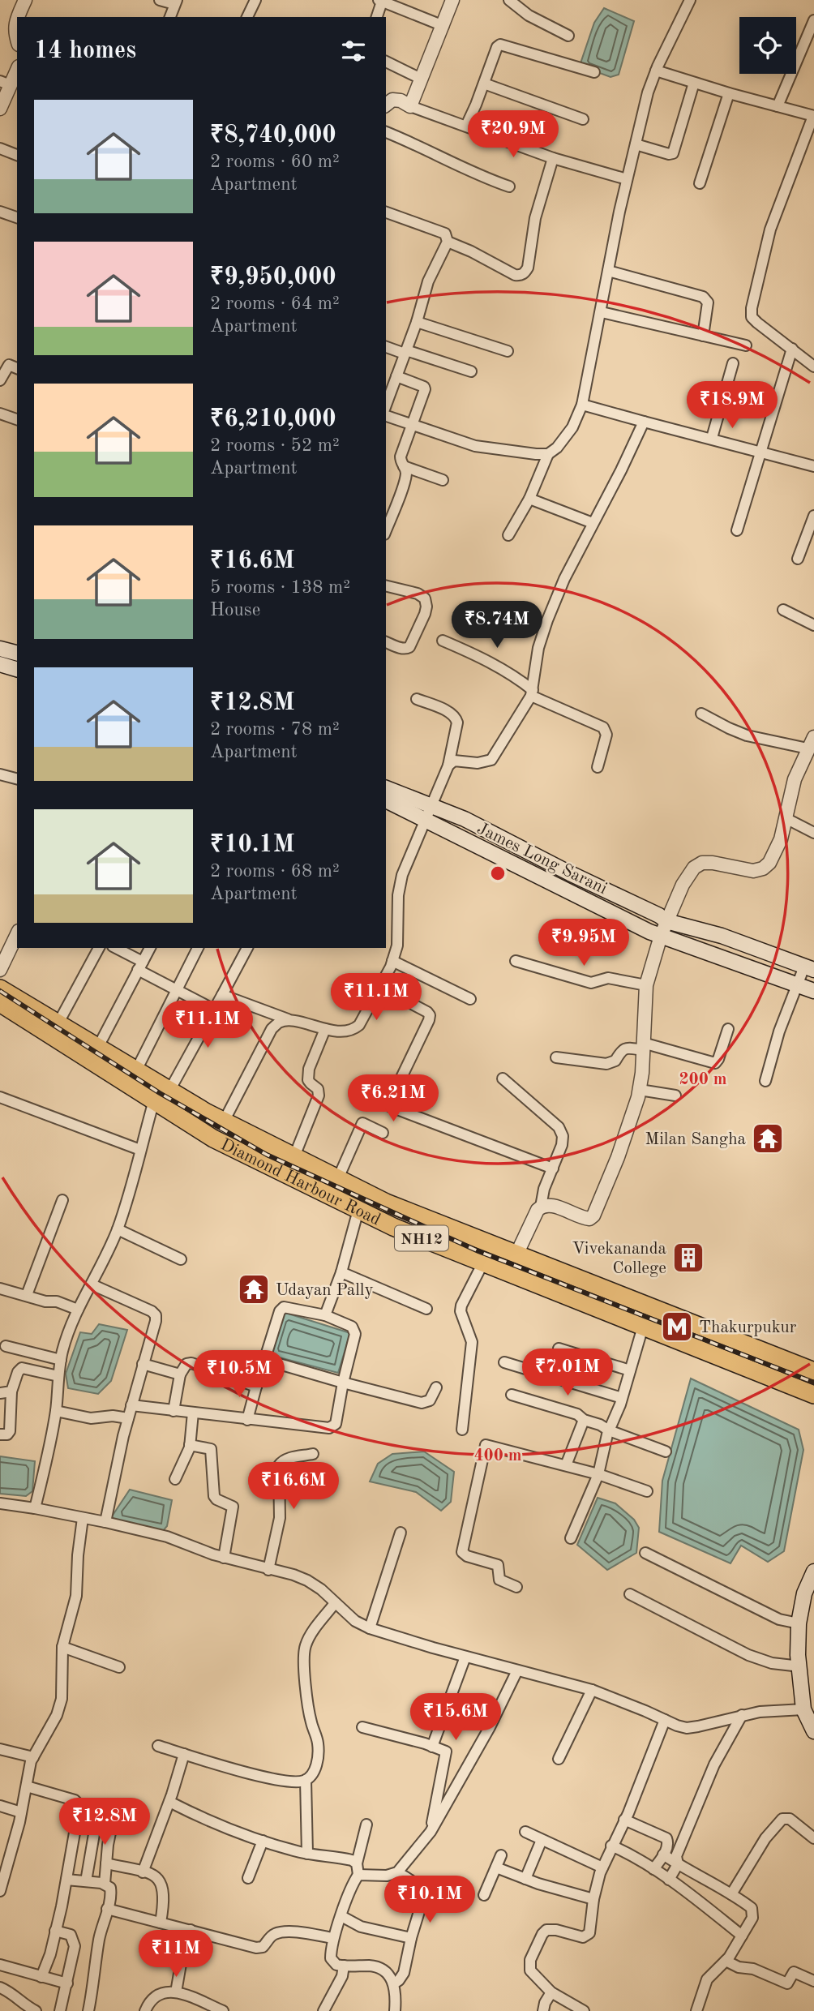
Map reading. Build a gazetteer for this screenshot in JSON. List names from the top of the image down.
{
  "streets": {
    "highway": ["Diamond Harbour Road", "NH12"],
    "main road": ["James Long Sarani"]
  },
  "places": {
    "temple": ["Milan Sangha", "Udayan Pally"],
    "building": ["Vivekananda College"],
    "metro station": ["Thakurpukur"]
  },
  "page": {
    "heading": "14 homes",
    "list": [
      {
        "name": "₹8,740,000",
        "note": "2 rooms · 60 m² · Apartment"
      },
      {
        "name": "₹9,950,000",
        "note": "2 rooms · 64 m² · Apartment"
      },
      {
        "name": "₹6,210,000",
        "note": "2 rooms · 52 m² · Apartment"
      },
      {
        "name": "₹16.6M",
        "note": "5 rooms · 138 m² · House"
      },
      {
        "name": "₹12.8M",
        "note": "2 rooms · 78 m² · Apartment"
      },
      {
        "name": "₹10.1M",
        "note": "2 rooms · 68 m² · Apartment"
      }
    ],
    "price": [
      "₹20.9M",
      "₹18.9M",
      "₹8.74M",
      "₹9.95M",
      "₹11.1M",
      "₹11.1M",
      "₹6.21M",
      "₹7.01M",
      "₹10.5M",
      "₹16.6M",
      "₹15.6M",
      "₹12.8M",
      "₹10.1M",
      "₹11M"
    ]
  },
  "rings": ["200 m", "400 m"]
}
